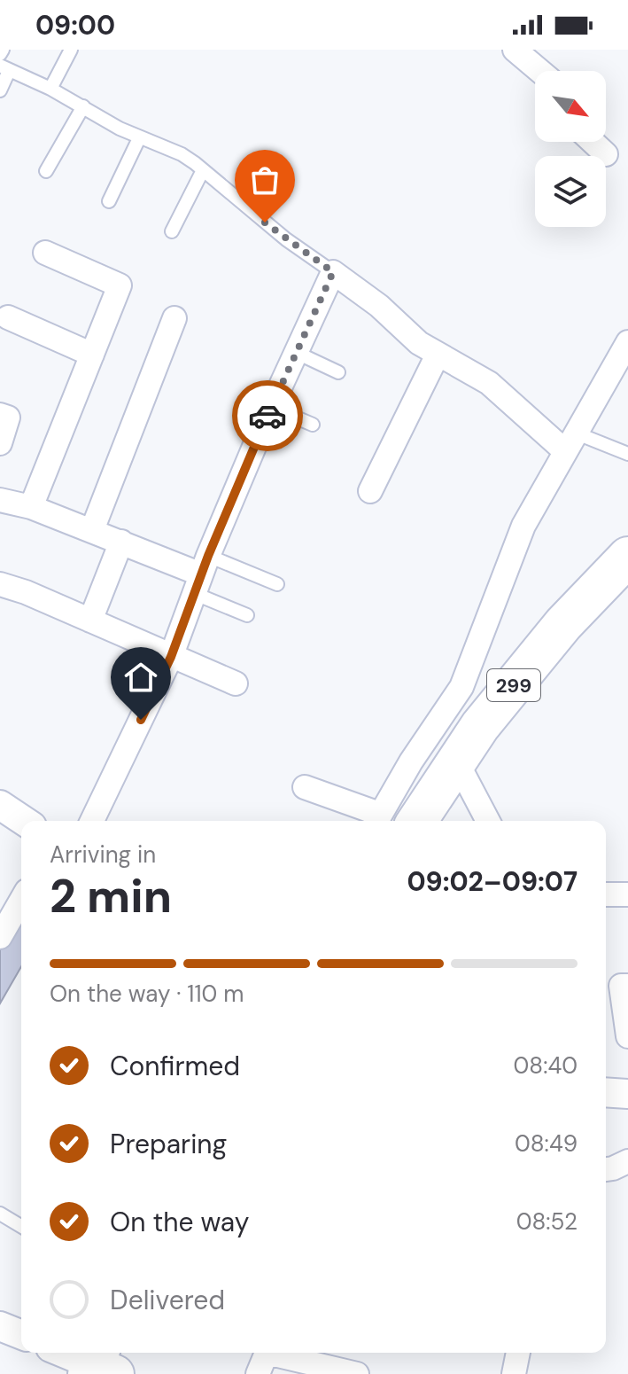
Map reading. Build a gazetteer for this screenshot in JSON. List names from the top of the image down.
{
  "streets": {
    "highway": ["299"]
  },
  "north": "bottom right",
  "page": {
    "status": "09:00",
    "heading": ["2 min", "Arriving in", "09:02–09:07"],
    "bar": "On the way · 110 m",
    "list": [
      ["Confirmed", "08:40"],
      ["Preparing", "08:49"],
      ["On the way", "08:52"],
      "Delivered"
    ]
  }
}
